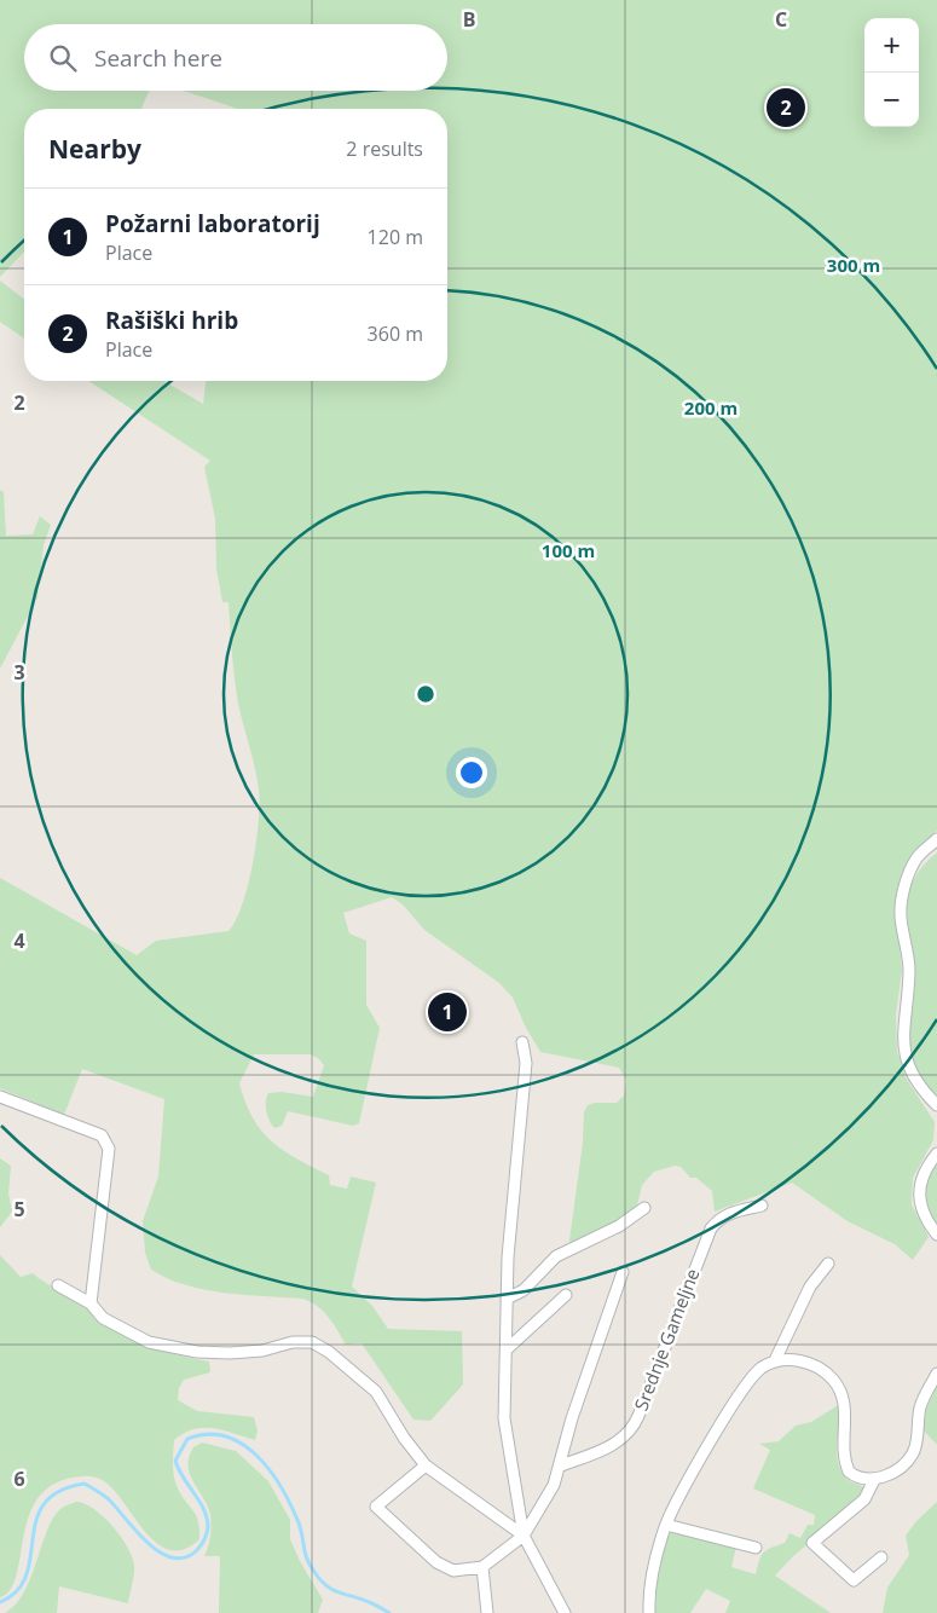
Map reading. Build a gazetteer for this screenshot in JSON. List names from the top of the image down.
{
  "streets": {
    "street": ["Srednje Gameljne"]
  },
  "page": {
    "map_buttons": ["+", "−"],
    "search": "Search here",
    "pins": ["2", "1"],
    "heading": ["Nearby", "2 results"],
    "list": [
      {
        "mark": "1",
        "name": "Požarni laboratorij",
        "note": "Place",
        "value": "120 m"
      },
      {
        "mark": "2",
        "name": "Rašiški hrib",
        "note": "Place",
        "value": "360 m"
      }
    ]
  },
  "grid": {
    "columns": ["B", "C"],
    "rows": [
      "2",
      "3",
      "4",
      "5",
      "6"
    ]
  },
  "rings": ["300 m", "200 m", "100 m"]
}
